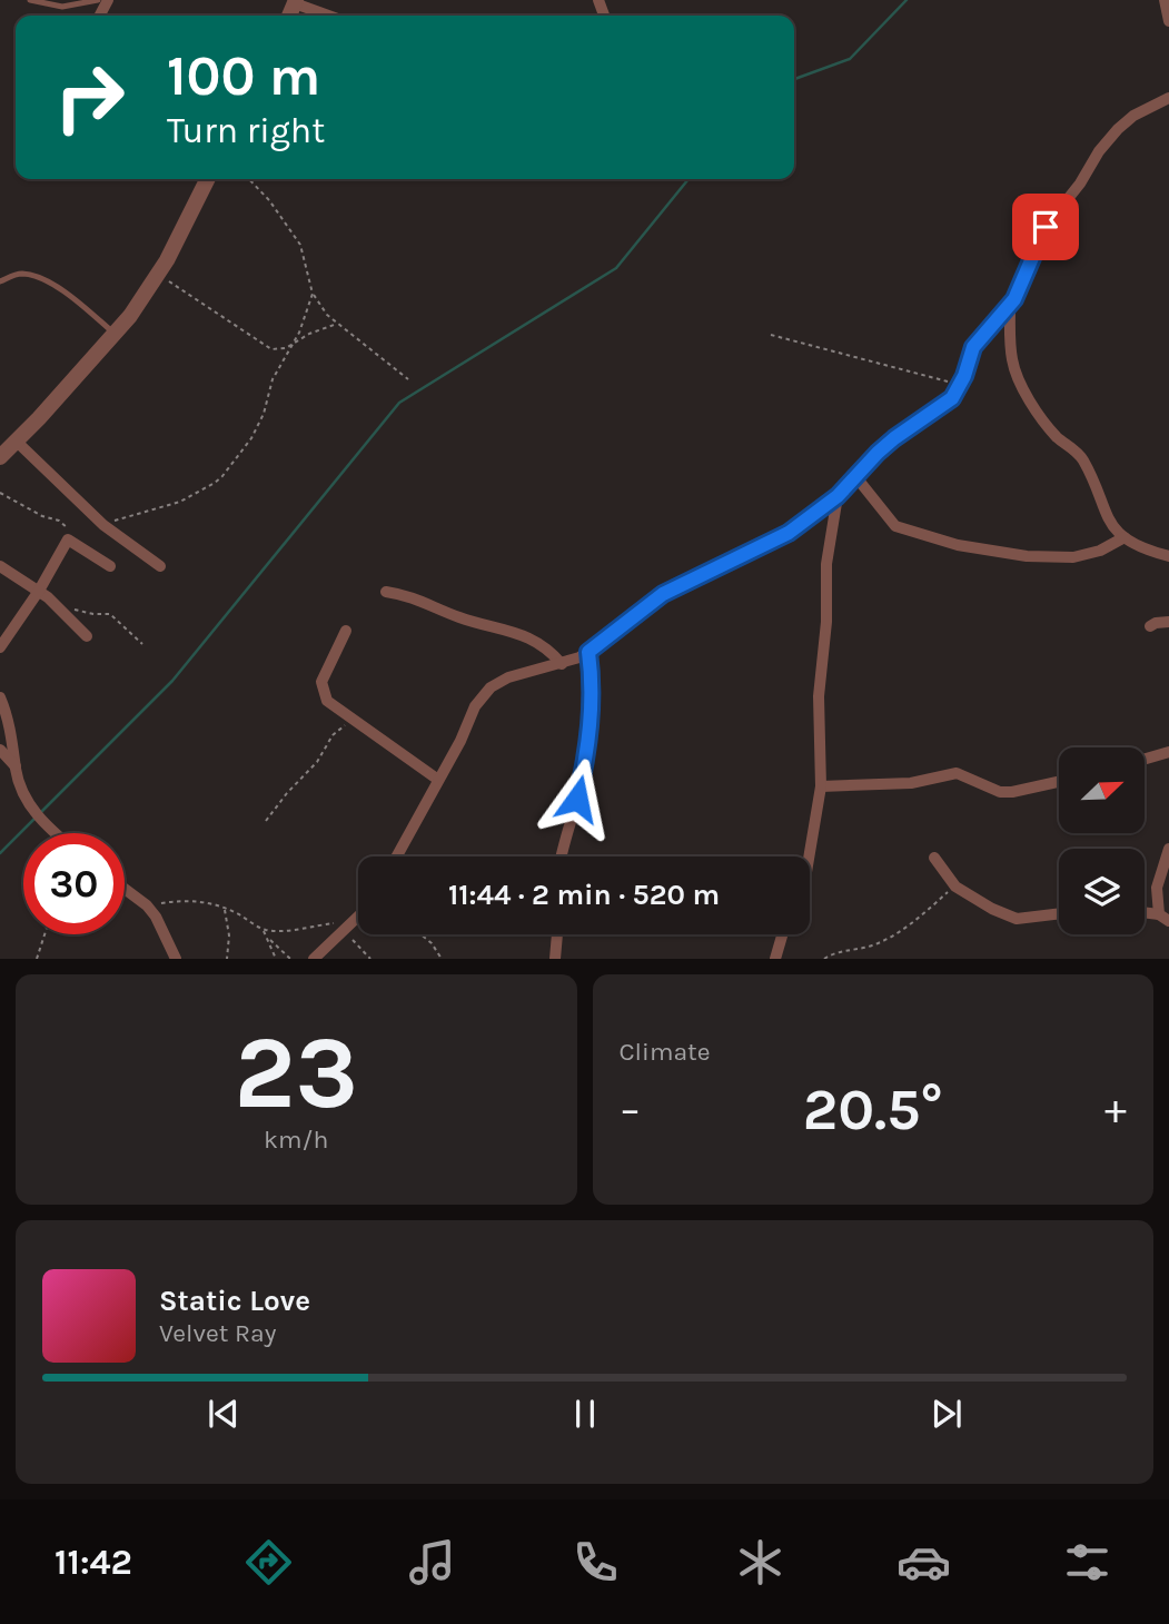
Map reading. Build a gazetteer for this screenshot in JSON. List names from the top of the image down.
{
  "north": "top right",
  "page": {
    "turn": ["100 m", "Turn right"],
    "limit": "30",
    "trip": "11:44 · 2 min · 520 m",
    "tile": [
      ["23", "km/h"],
      "Climate"
    ],
    "heat": ["−", "20.5°", "+"],
    "song": ["Static Love", "Velvet Ray"],
    "tabs": "11:42"
  }
}
